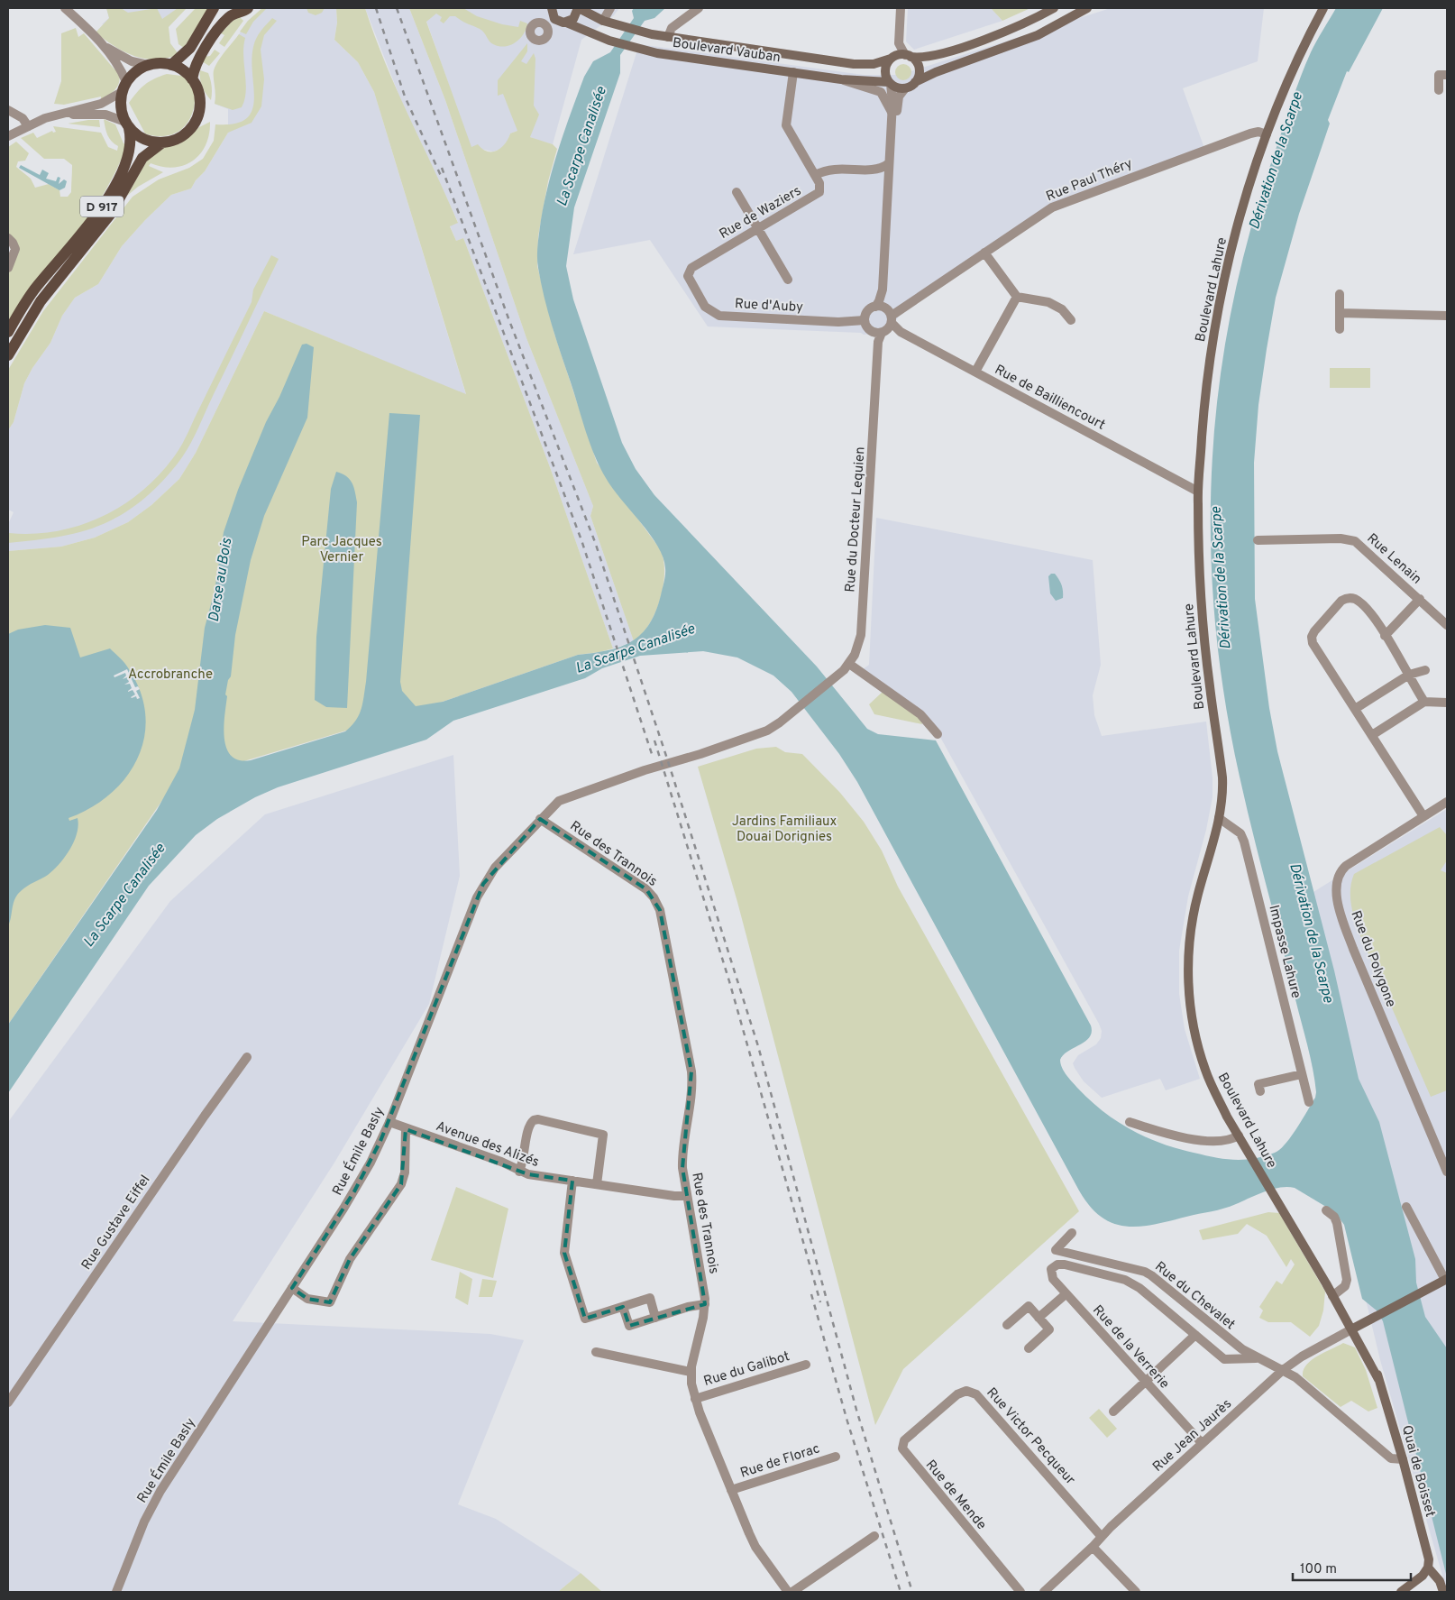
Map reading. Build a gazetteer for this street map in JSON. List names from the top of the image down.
{
  "streets": {
    "main road": [
      "Boulevard Vauban",
      "D 917",
      "Boulevard Lahure",
      "Rue Jean Jaurès",
      "Quai de Boisset"
    ],
    "street": [
      "Rue Paul Théry",
      "Rue de Waziers",
      "Rue d'Auby",
      "Rue de Bailliencourt",
      "Rue du Docteur Lequien",
      "Rue Lenain",
      "Rue des Trannois",
      "Impasse Lahure",
      "Rue du Polygone",
      "Avenue des Alizés",
      "Rue Émile Basly",
      "Rue Gustave Eiffel",
      "Rue du Chevalet",
      "Rue de la Verrerie",
      "Rue du Galibot",
      "Rue Victor Pecqueur",
      "Rue de Florac",
      "Rue de Mende"
    ]
  },
  "crossings": [
    ["Rue Paul Théry", "Boulevard Lahure"],
    ["Rue Paul Théry", "Rue d'Auby"],
    ["Rue Paul Théry", "Rue de Bailliencourt"],
    ["Rue Paul Théry", "Rue du Docteur Lequien"],
    ["Rue de Waziers", "Rue d'Auby"],
    ["Boulevard Lahure", "Rue de Bailliencourt"],
    ["Boulevard Lahure", "Impasse Lahure"],
    ["Boulevard Lahure", "Rue Jean Jaurès"],
    ["Boulevard Lahure", "Quai de Boisset"],
    ["Rue d'Auby", "Rue de Bailliencourt"],
    ["Rue d'Auby", "Rue du Docteur Lequien"],
    ["Rue de Bailliencourt", "Rue du Docteur Lequien"],
    ["Rue du Docteur Lequien", "Rue Émile Basly"],
    ["Rue des Trannois", "Avenue des Alizés"],
    ["Rue des Trannois", "Rue Émile Basly"],
    ["Rue des Trannois", "Rue du Galibot"],
    ["Rue des Trannois", "Rue de Florac"],
    ["Avenue des Alizés", "Rue Émile Basly"],
    ["Rue du Chevalet", "Rue Jean Jaurès"],
    ["Rue du Chevalet", "Quai de Boisset"],
    ["Rue de la Verrerie", "Rue Jean Jaurès"],
    ["Rue Jean Jaurès", "Rue Victor Pecqueur"],
    ["Rue Jean Jaurès", "Quai de Boisset"],
    ["Rue Victor Pecqueur", "Rue de Mende"]
  ],
  "water": ["La Scarpe Canalisée", "Dérivation de la Scarpe", "Darse au Bois"],
  "parks": ["Parc Jacques Vernier", "Accrobranche", "Jardins Familiaux Douai Dorignies"],
  "scale_bar": "100 m"
}
